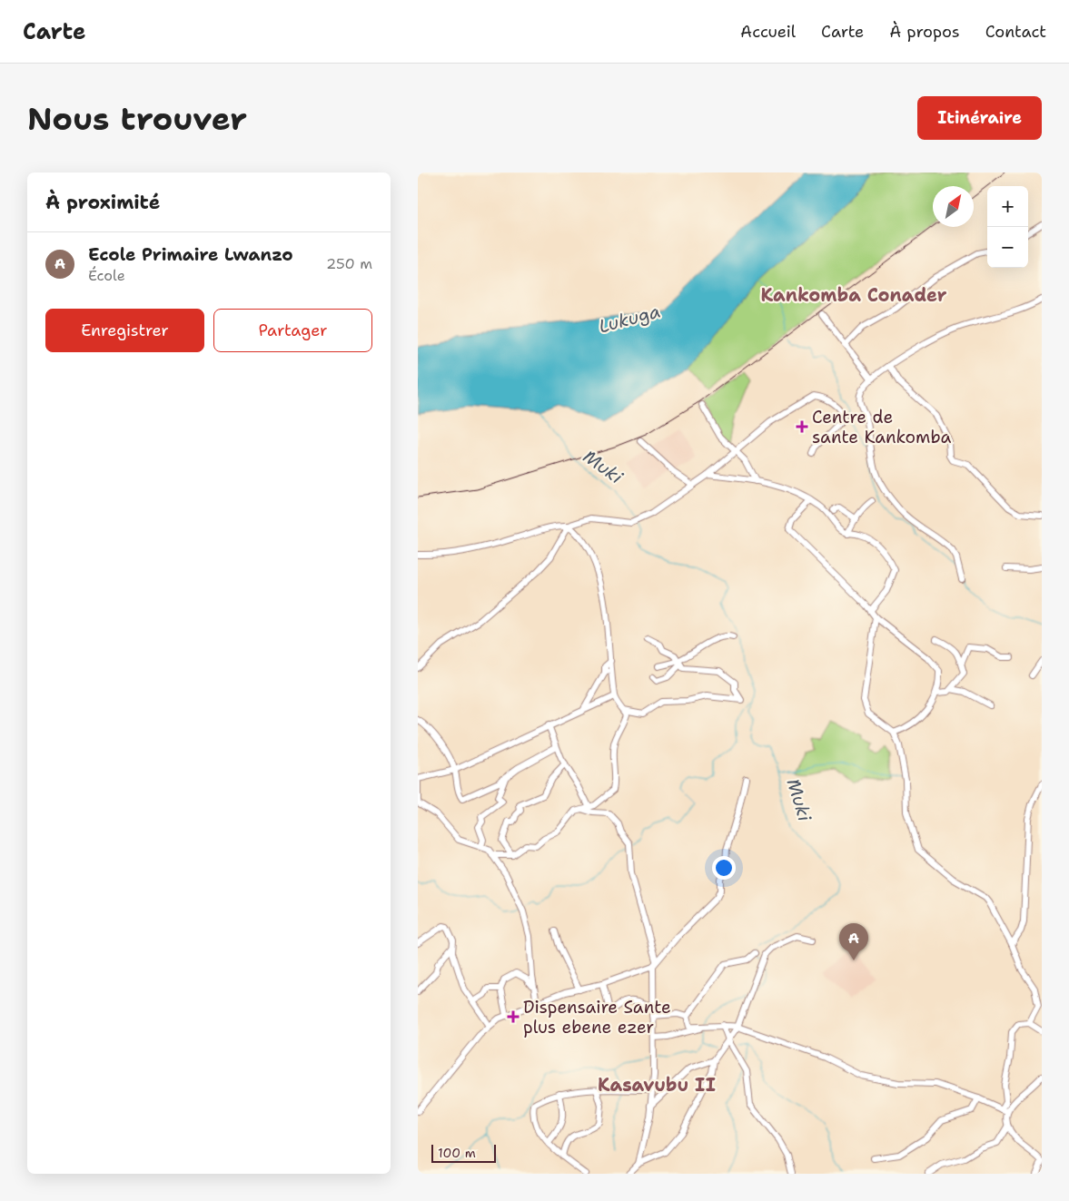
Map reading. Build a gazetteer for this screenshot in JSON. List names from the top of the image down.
{
  "districts": ["Kankomba Conader", "Kasavubu II"],
  "water": ["Lukuga", "Muki"],
  "places": {
    "health": ["Centre de sante Kankomba", "Dispensaire Sante plus ebene ezer"]
  },
  "scale_bar": "100 m",
  "north": "top right",
  "page": {
    "header": "Carte",
    "nav": [
      "Accueil",
      "Carte",
      "À propos",
      "Contact"
    ],
    "buttons": [
      "Itinéraire",
      ["Enregistrer", "Partager"]
    ],
    "title": "Nous trouver",
    "heading": "À proximité",
    "map_buttons": ["+", "−"],
    "list": [
      {
        "mark": "A",
        "name": "Ecole Primaire Lwanzo",
        "note": "École",
        "value": "250 m"
      }
    ],
    "pins": "A",
    "scale": "100 m"
  }
}
